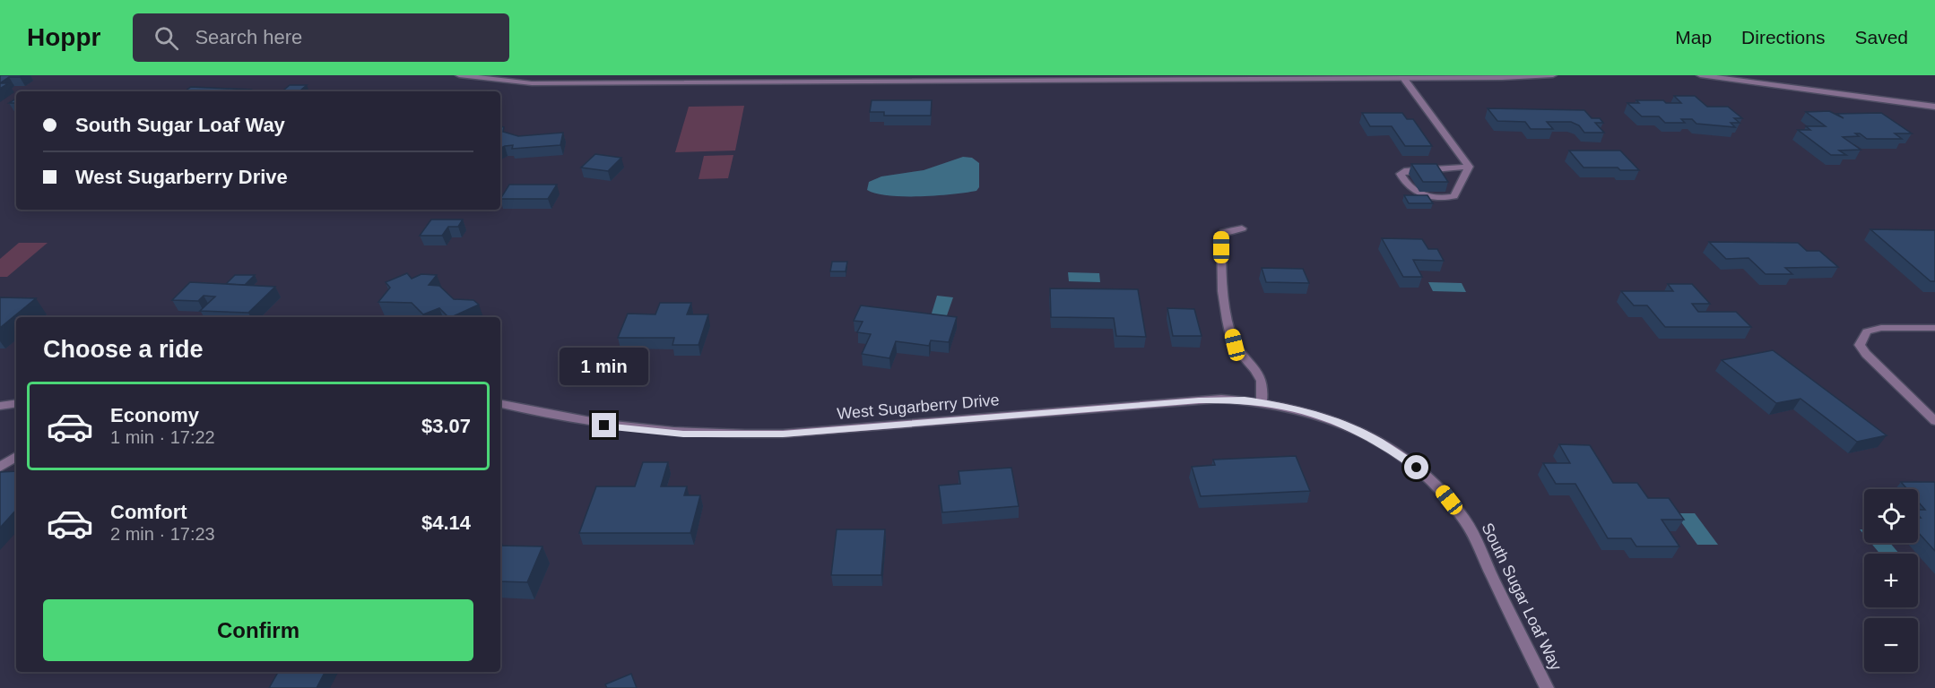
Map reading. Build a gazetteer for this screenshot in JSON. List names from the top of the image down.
{
  "streets": {
    "street": ["West Sugarberry Drive", "South Sugar Loaf Way"]
  },
  "crossings": [
    ["West Sugarberry Drive", "South Sugar Loaf Way"]
  ],
  "page": {
    "header": "Hoppr",
    "search": "Search here",
    "nav": ["Map", "Directions", "Saved"],
    "banner": ["South Sugar Loaf Way", "West Sugarberry Drive"],
    "heading": "Choose a ride",
    "bubble": "1 min",
    "list": [
      {
        "name": "Economy",
        "note": "1 min · 17:22",
        "value": "$3.07"
      },
      {
        "name": "Comfort",
        "note": "2 min · 17:23",
        "value": "$4.14"
      }
    ],
    "map_buttons": ["+", "−"],
    "buttons": "Confirm"
  }
}
